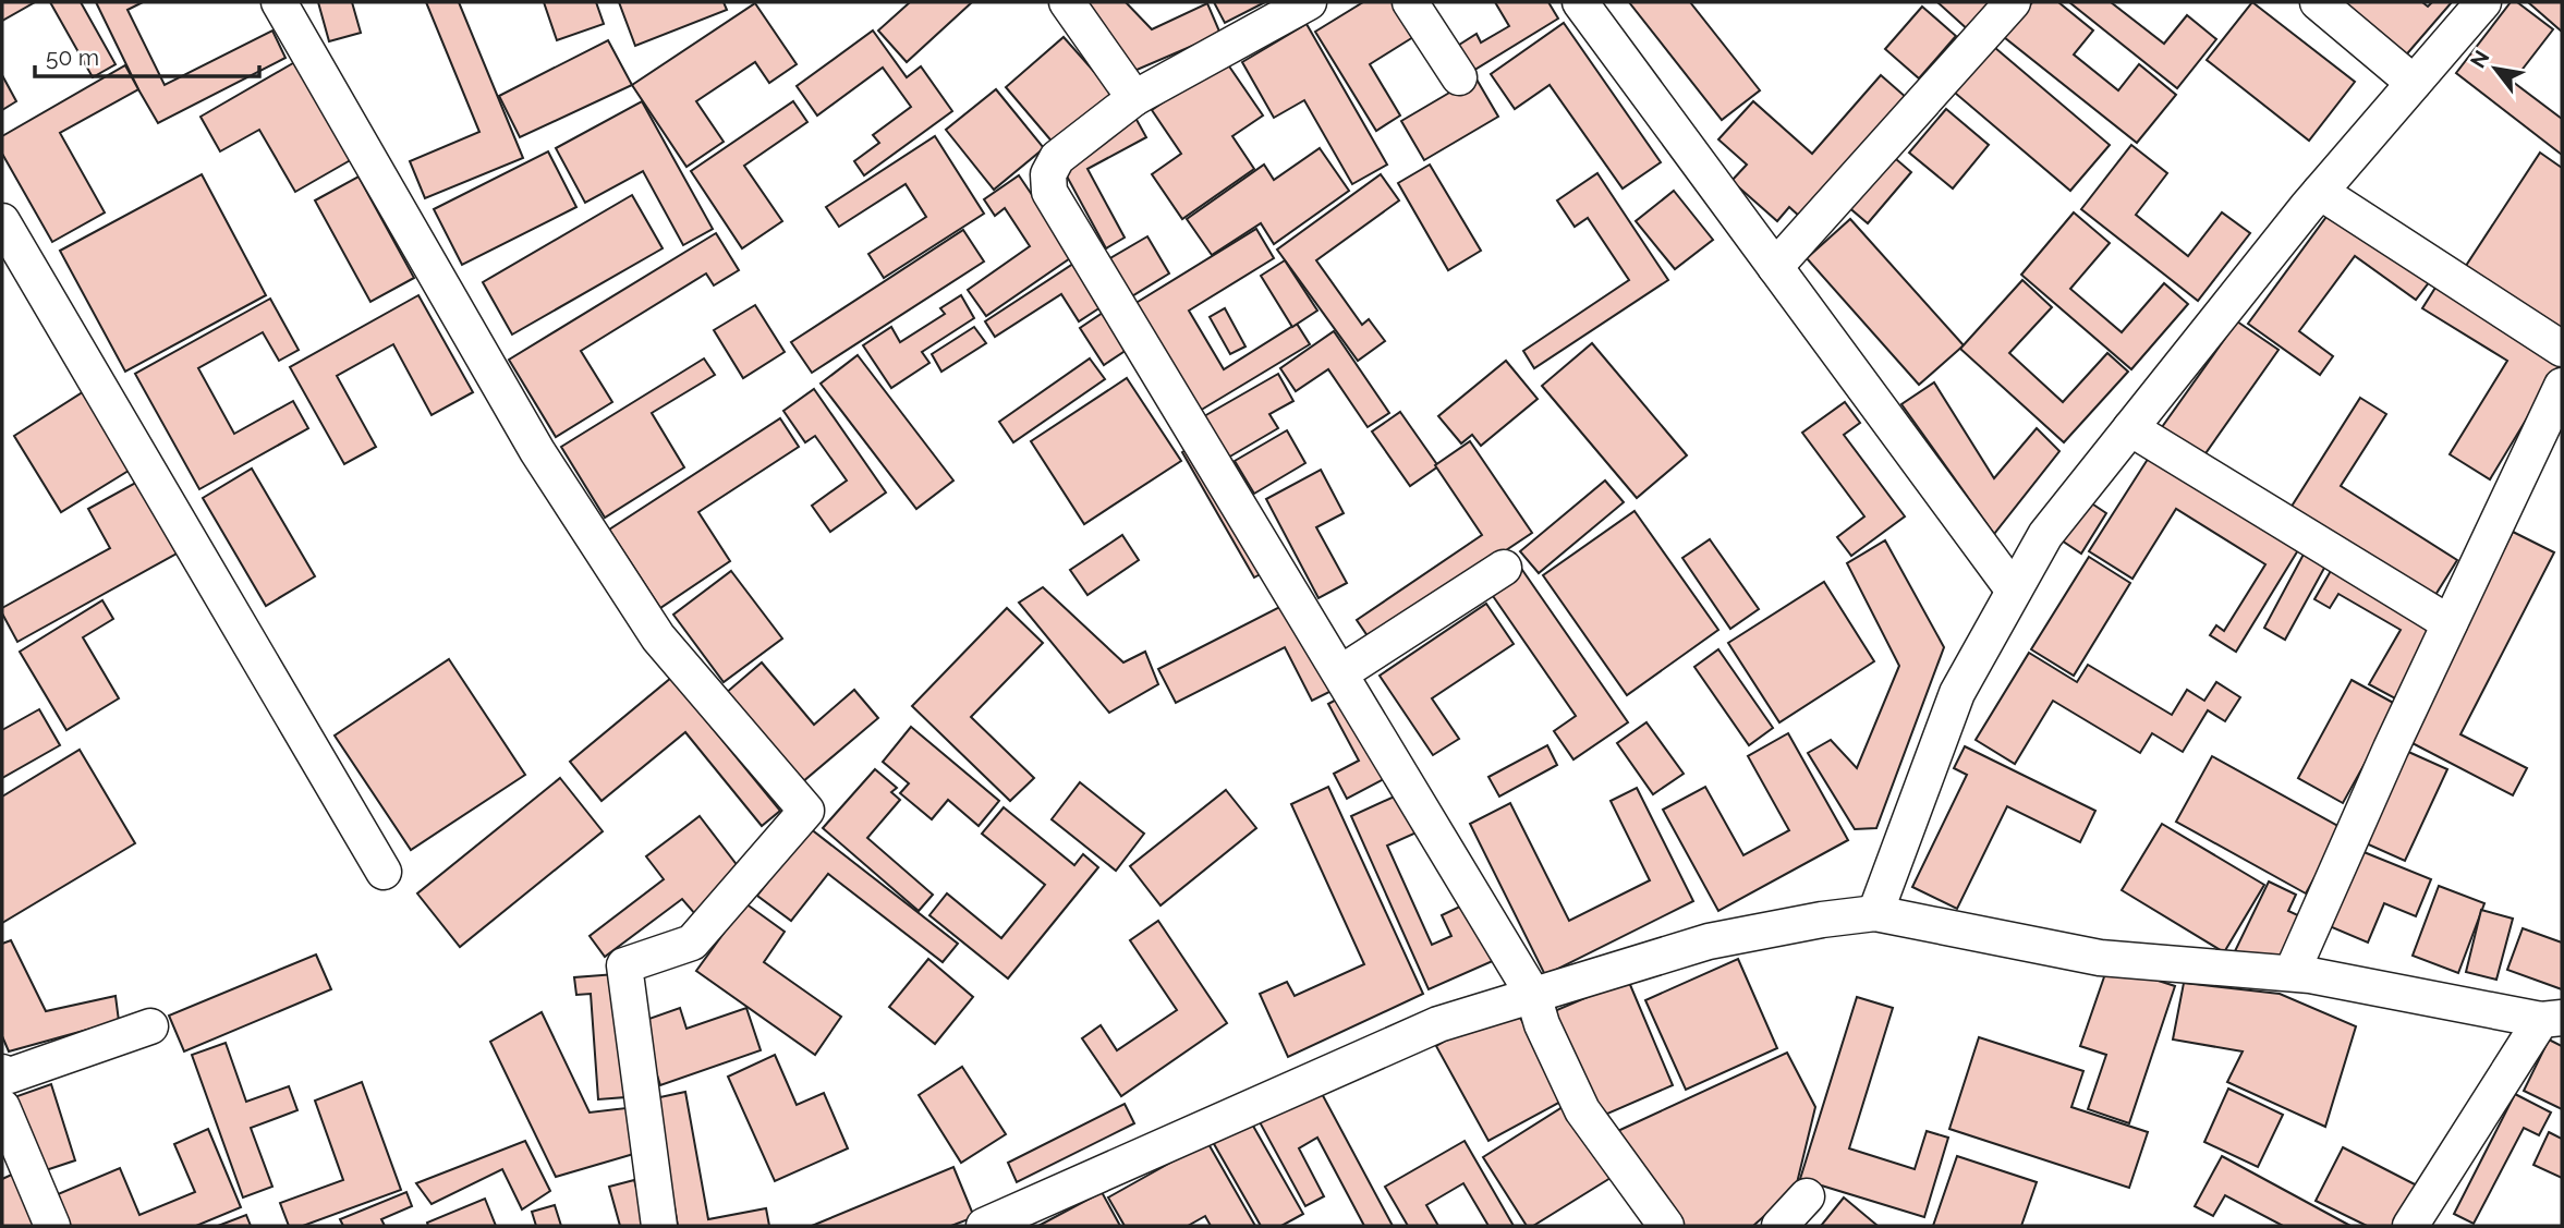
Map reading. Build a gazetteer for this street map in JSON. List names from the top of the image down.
{
  "scale_bar": "50 m",
  "north": "top left"
}
